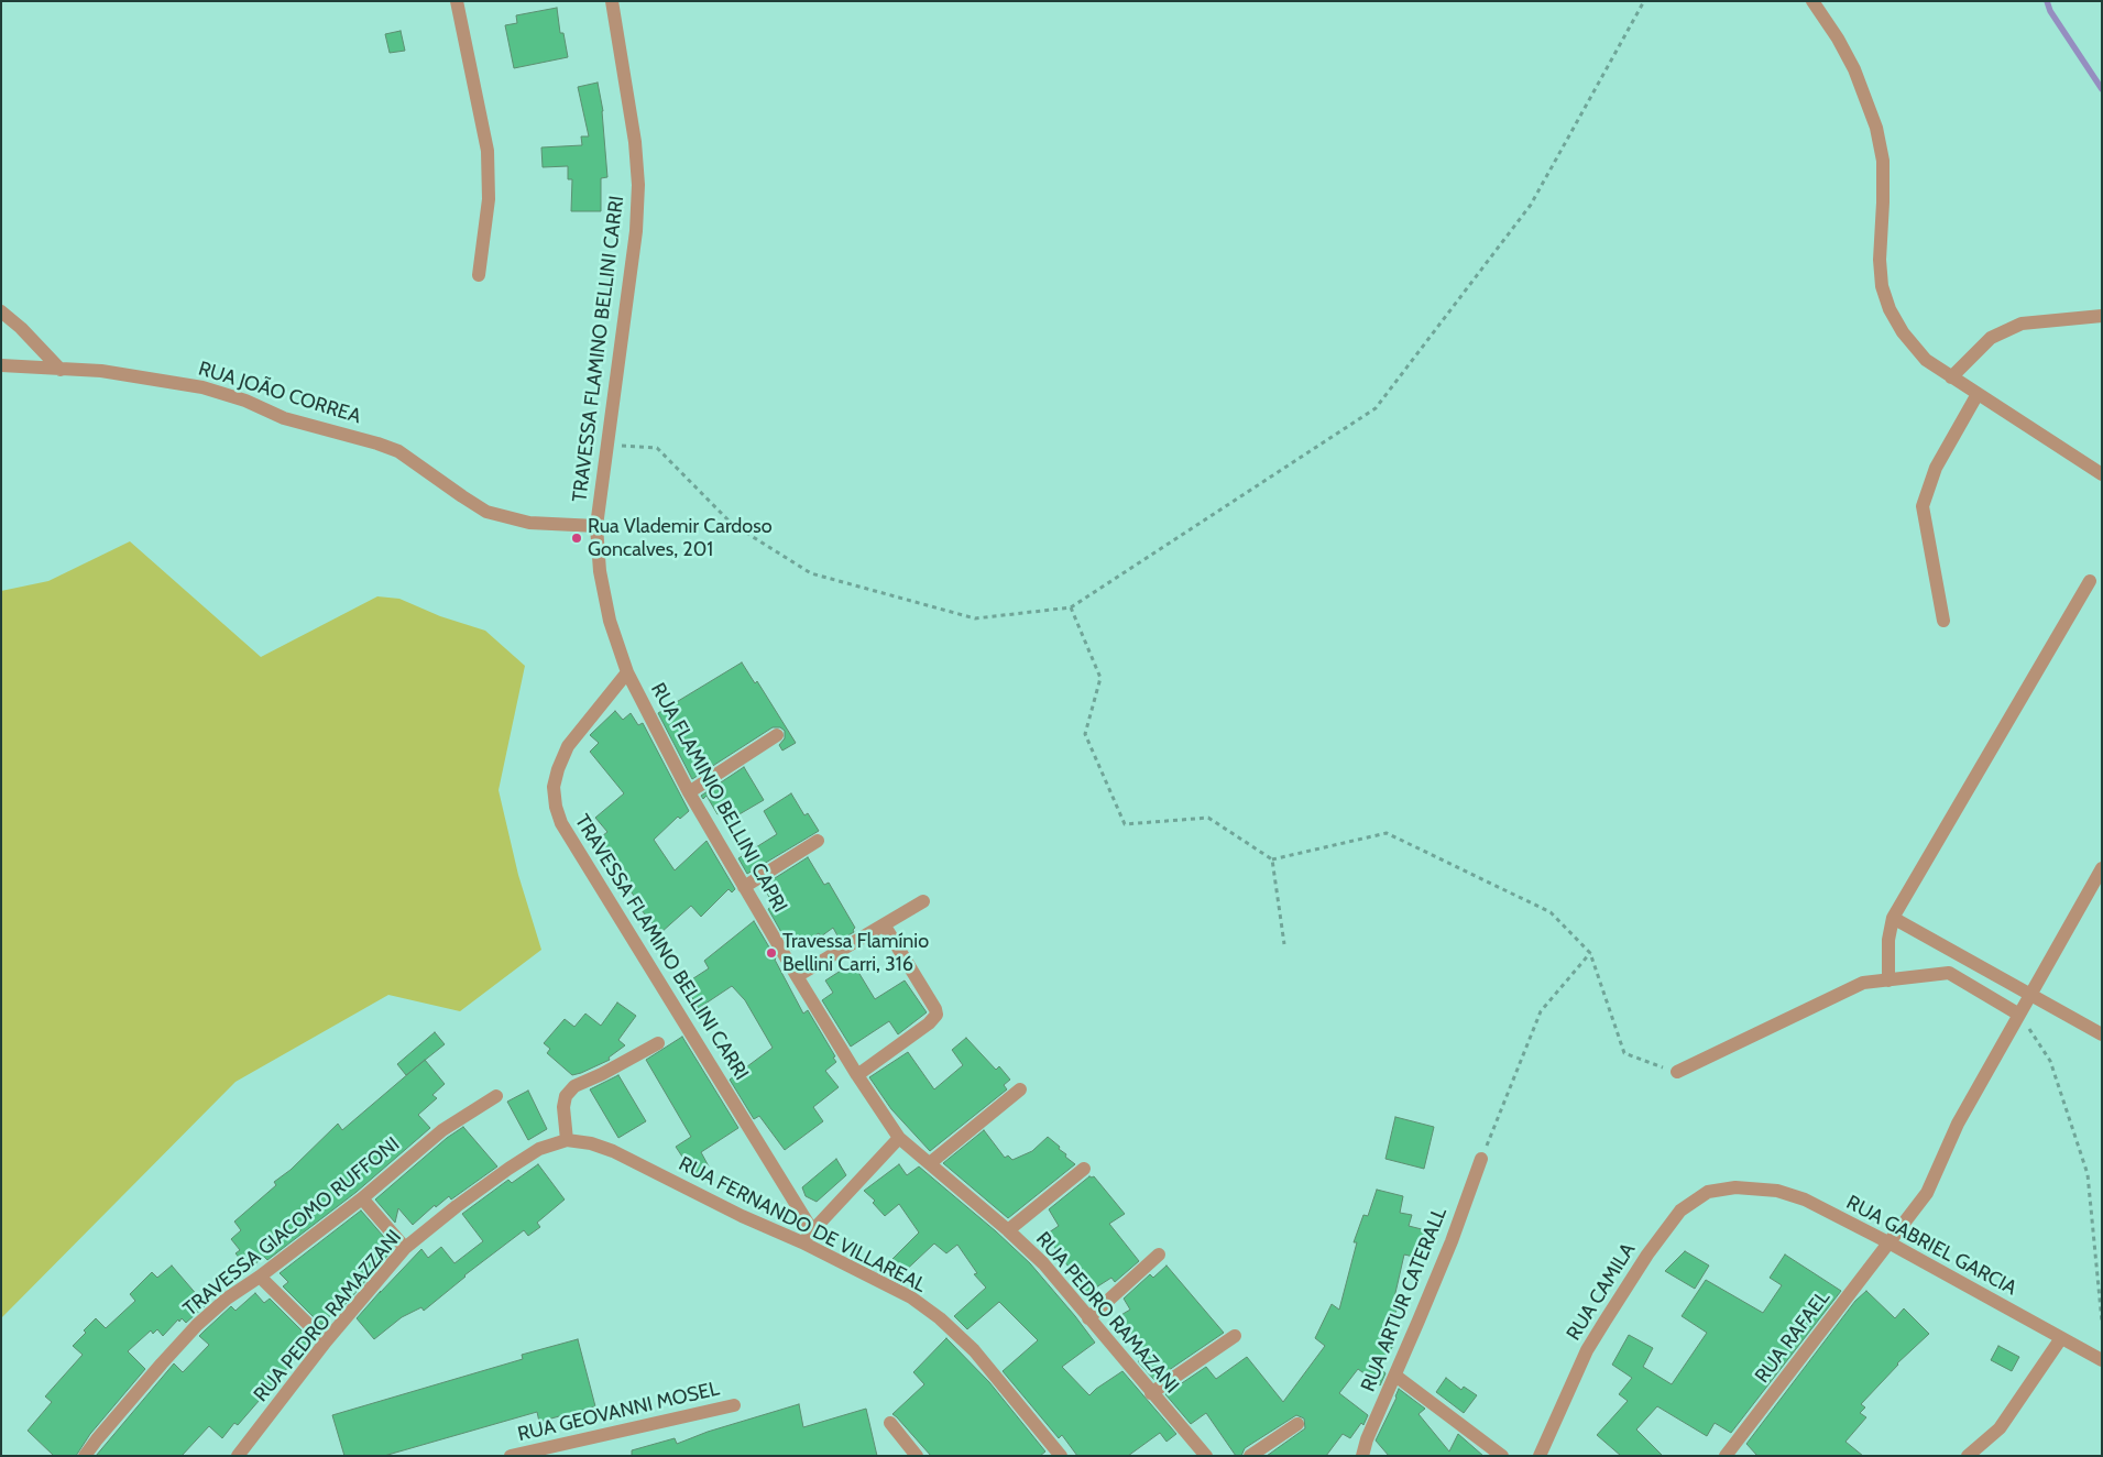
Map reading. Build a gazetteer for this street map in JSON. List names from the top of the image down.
{
  "streets": {
    "street": [
      "TRAVESSA FLAMINO BELLINI CARRI",
      "RUA JOÃO CORREA",
      "RUA FLAMINIO BELLINI CAPRI",
      "RUA FERNANDO DE VILLAREAL",
      "TRAVESSA GIACOMO RUFFONI",
      "RUA GABRIEL GARCIA",
      "RUA CAMILA",
      "RUA ARTUR CATERALL",
      "RUA PEDRO RAMAZANI",
      "RUA PEDRO RAMAZZANI",
      "RUA RAFAEL",
      "RUA GEOVANNI MOSEL"
    ]
  },
  "crossings": [
    ["TRAVESSA FLAMINO BELLINI CARRI", "RUA JOÃO CORREA"],
    ["TRAVESSA FLAMINO BELLINI CARRI", "RUA FLAMINIO BELLINI CAPRI"],
    ["RUA FLAMINIO BELLINI CAPRI", "RUA PEDRO RAMAZANI"],
    ["RUA FERNANDO DE VILLAREAL", "RUA PEDRO RAMAZZANI"],
    ["RUA GABRIEL GARCIA", "RUA CAMILA"],
    ["RUA GABRIEL GARCIA", "RUA RAFAEL"]
  ],
  "places": ["Rua Vlademir Cardoso Goncalves, 201", "Travessa Flamínio Bellini Carri, 316"]
}
